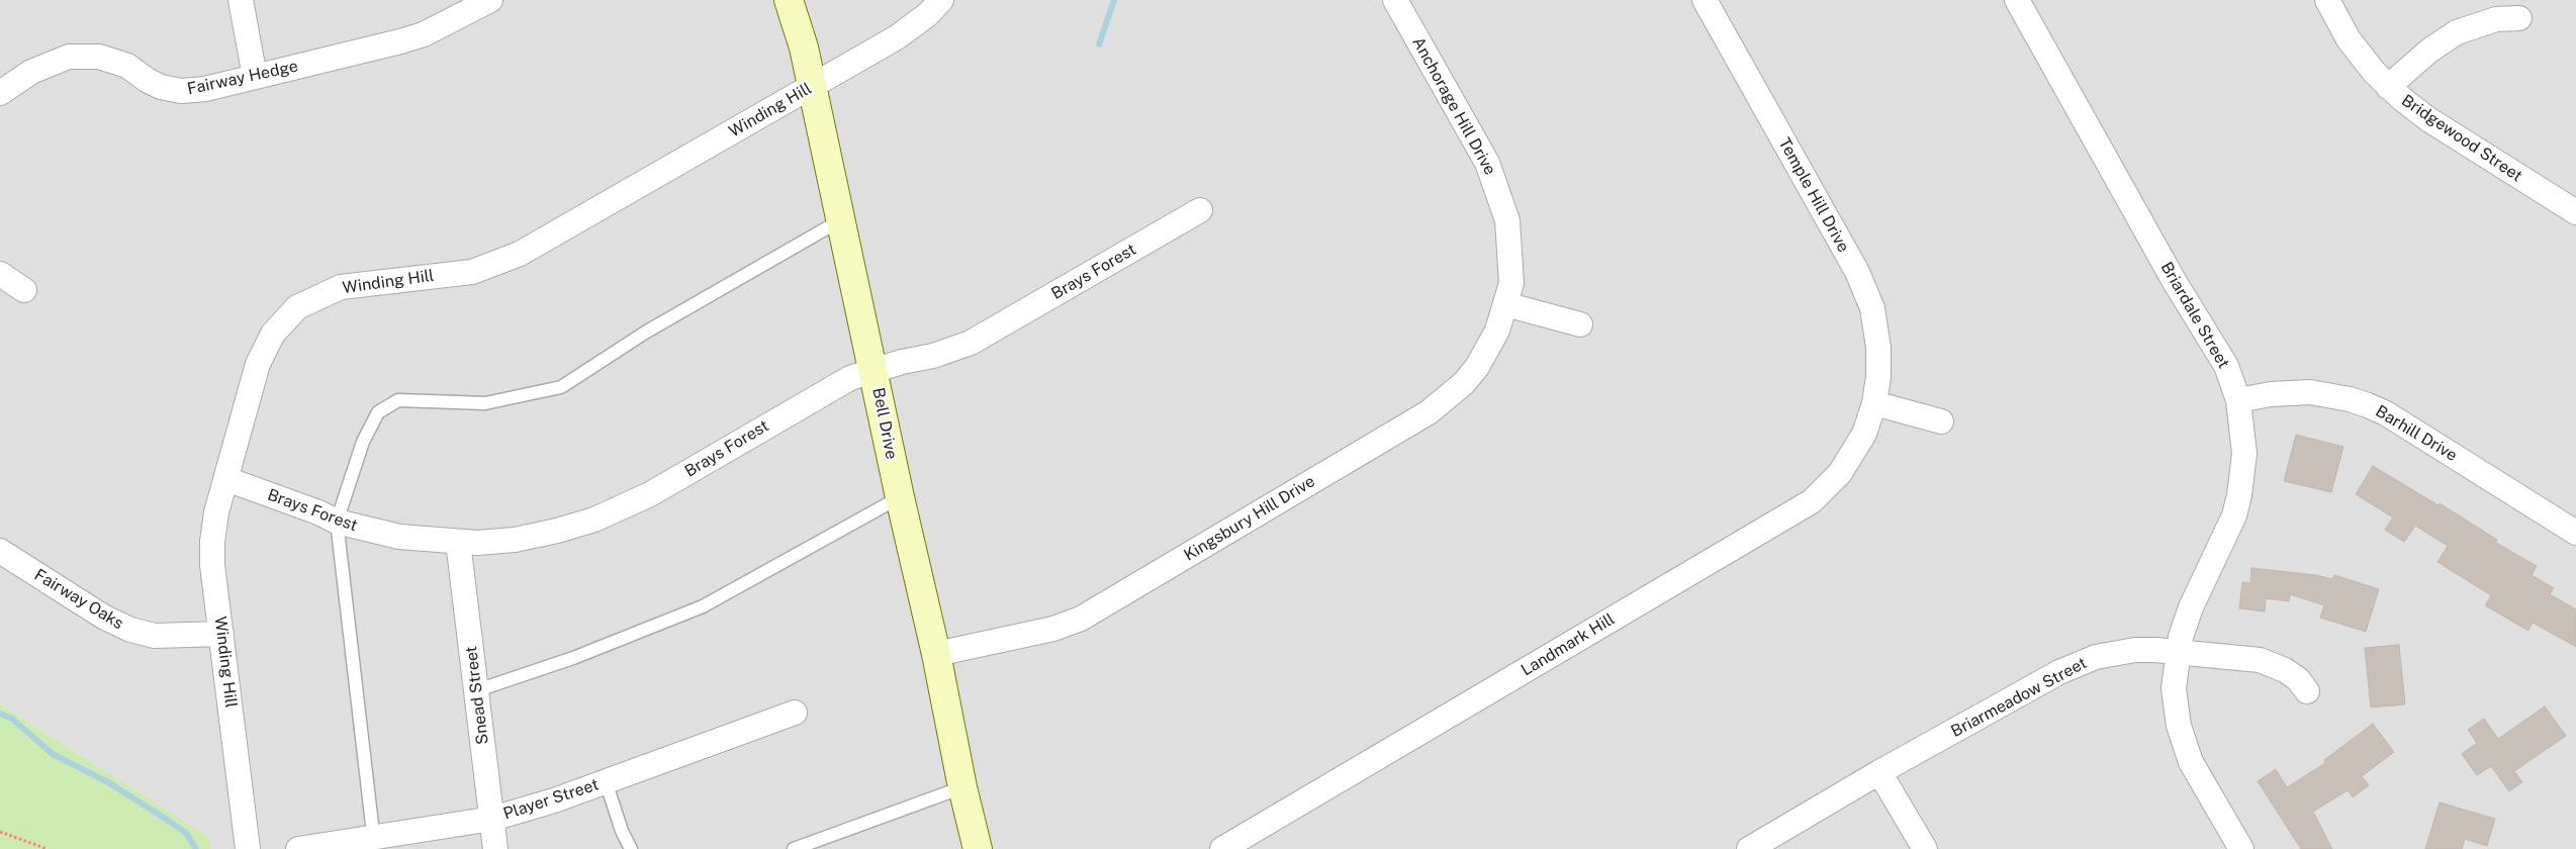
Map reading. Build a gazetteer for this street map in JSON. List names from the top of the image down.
{
  "streets": {
    "street": [
      "Fairway Hedge",
      "Anchorage Hill Drive",
      "Winding Hill",
      "Bridgewood Street",
      "Temple Hill Drive",
      "Brays Forest",
      "Briardale Street",
      "Bell Drive",
      "Barhill Drive",
      "Kingsbury Hill Drive",
      "Fairway Oaks",
      "Landmark Hill",
      "Snead Street",
      "Briarmeadow Street",
      "Player Street"
    ]
  },
  "crossings": [
    ["Anchorage Hill Drive", "Kingsbury Hill Drive"],
    ["Winding Hill", "Brays Forest"],
    ["Winding Hill", "Bell Drive"],
    ["Winding Hill", "Fairway Oaks"],
    ["Temple Hill Drive", "Landmark Hill"],
    ["Brays Forest", "Bell Drive"],
    ["Brays Forest", "Snead Street"],
    ["Briardale Street", "Barhill Drive"],
    ["Briardale Street", "Briarmeadow Street"],
    ["Bell Drive", "Kingsbury Hill Drive"],
    ["Snead Street", "Player Street"]
  ]
}
